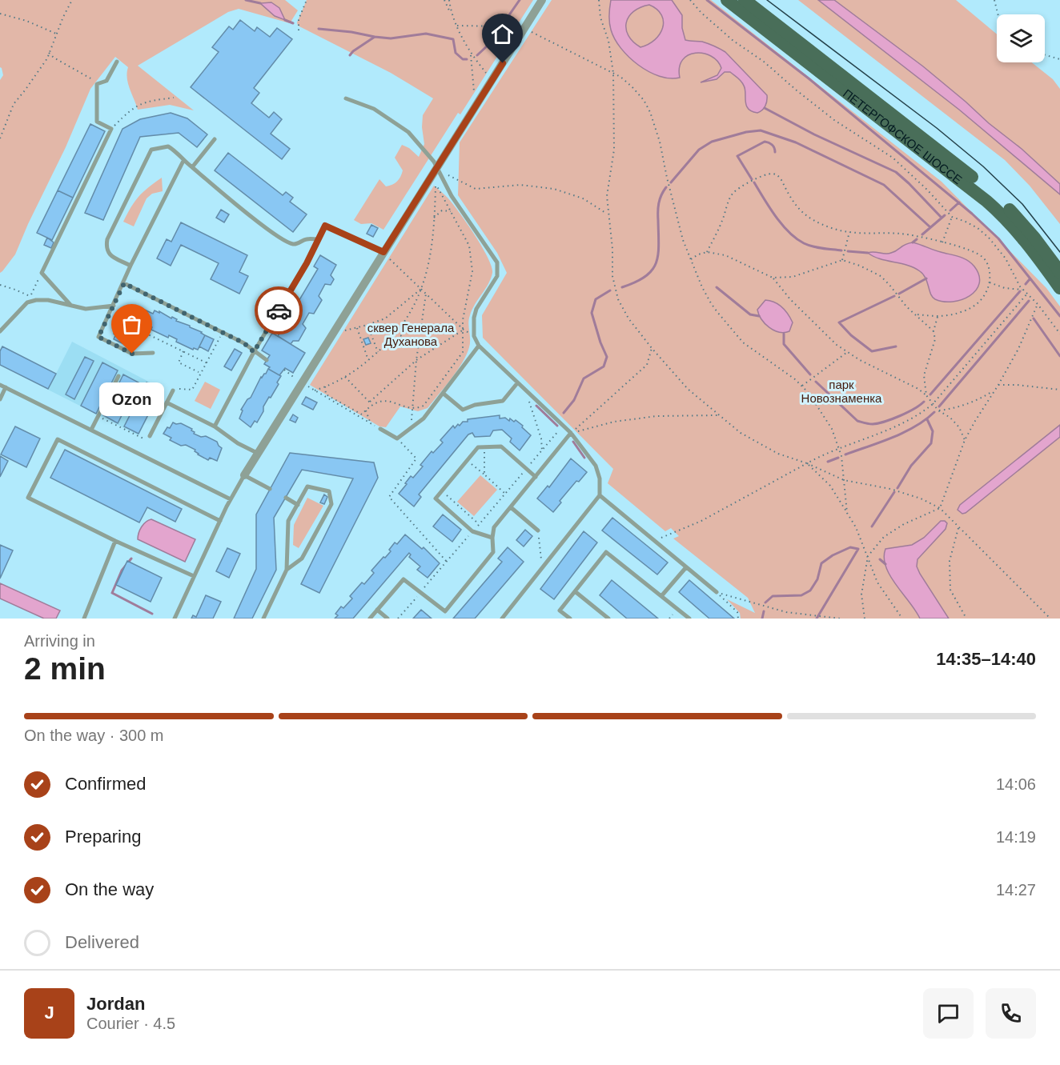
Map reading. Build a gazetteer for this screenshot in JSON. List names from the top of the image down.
{
  "streets": {
    "main road": ["ПЕТЕРГОФСКОЕ ШОССЕ"]
  },
  "parks": ["сквер Генерала Духанова", "парк Новознаменка"],
  "places": ["Ozon"],
  "page": {
    "bubble": "Ozon",
    "heading": ["2 min", "Arriving in", "14:35–14:40"],
    "panel": ["Jordan", "Courier · 4.5"],
    "bar": "On the way · 300 m",
    "list": [
      ["Confirmed", "14:06"],
      ["Preparing", "14:19"],
      ["On the way", "14:27"],
      "Delivered"
    ],
    "round": "J"
  }
}
